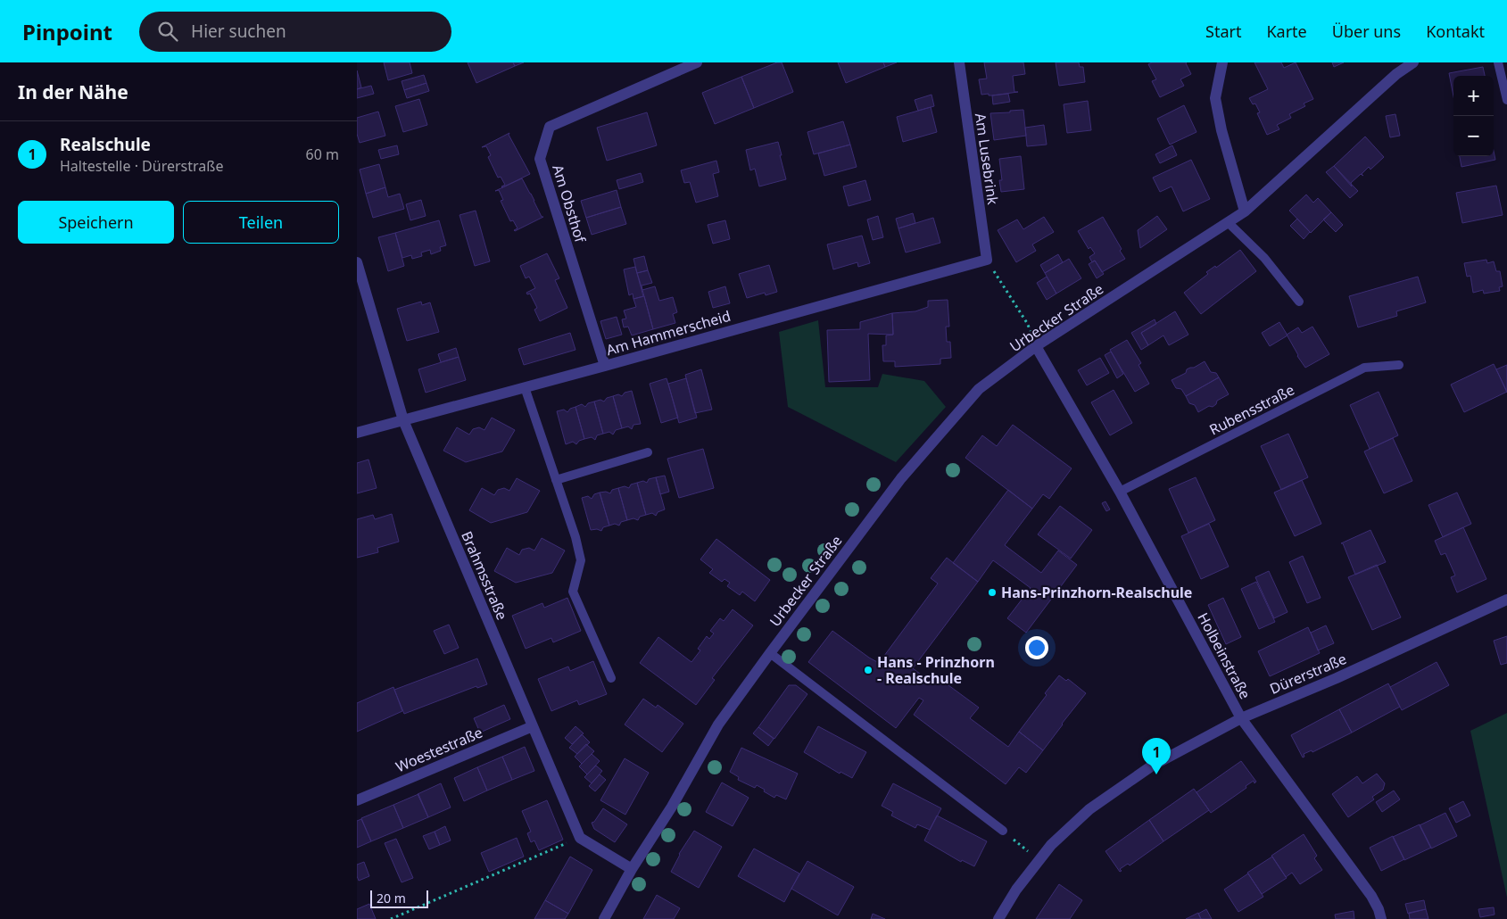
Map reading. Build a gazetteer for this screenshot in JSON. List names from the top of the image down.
{
  "streets": {
    "street": [
      "Am Lusebrink",
      "Am Obsthof",
      "Urbecker Straße",
      "Am Hammerscheid",
      "Brahmsstraße",
      "Holbeinstraße",
      "Dürerstraße",
      "Woestestraße"
    ],
    "lane": ["Rubensstraße"]
  },
  "crossings": [
    ["Am Lusebrink", "Am Hammerscheid"],
    ["Am Obsthof", "Am Hammerscheid"],
    ["Urbecker Straße", "Holbeinstraße"],
    ["Am Hammerscheid", "Brahmsstraße"],
    ["Rubensstraße", "Holbeinstraße"],
    ["Brahmsstraße", "Woestestraße"],
    ["Holbeinstraße", "Dürerstraße"]
  ],
  "places": ["Hans-Prinzhorn-Realschule", "Hans - Prinzhorn - Realschule"],
  "scale_bar": "20 m",
  "page": {
    "header": "Pinpoint",
    "search": "Hier suchen",
    "nav": [
      "Start",
      "Karte",
      "Über uns",
      "Kontakt"
    ],
    "heading": "In der Nähe",
    "map_buttons": ["+", "−"],
    "list": [
      {
        "mark": "1",
        "name": "Realschule",
        "note": "Haltestelle · Dürerstraße",
        "value": "60 m"
      }
    ],
    "buttons": ["Speichern", "Teilen"],
    "pins": "1",
    "scale": "20 m"
  }
}
